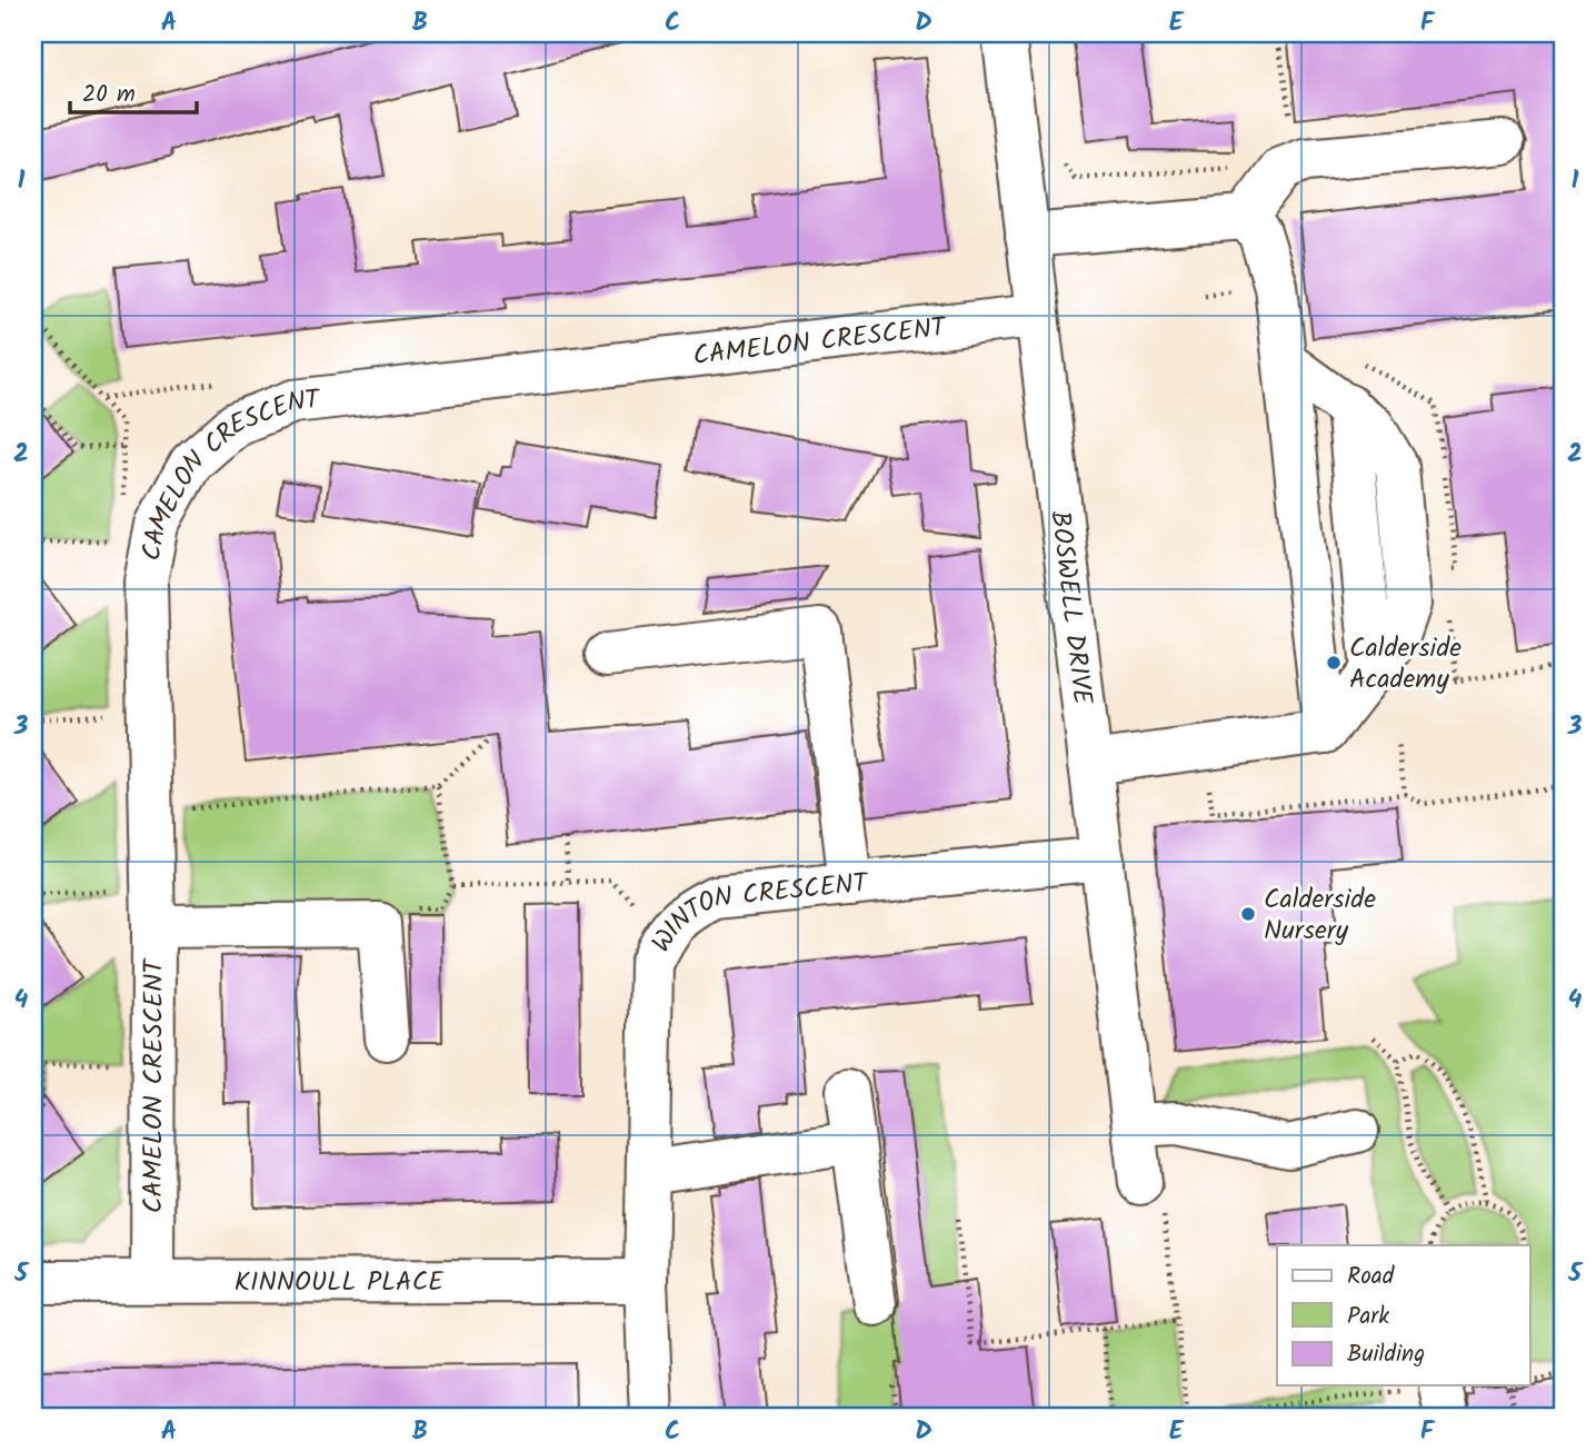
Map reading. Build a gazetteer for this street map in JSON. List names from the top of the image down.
{
  "streets": {
    "street": [
      "CAMELON CRESCENT",
      "BOSWELL DRIVE",
      "WINTON CRESCENT",
      "KINNOULL PLACE"
    ]
  },
  "crossings": [
    ["CAMELON CRESCENT", "BOSWELL DRIVE"],
    ["CAMELON CRESCENT", "KINNOULL PLACE"],
    ["BOSWELL DRIVE", "WINTON CRESCENT"],
    ["WINTON CRESCENT", "KINNOULL PLACE"]
  ],
  "places": ["Calderside Academy", "Calderside Nursery"],
  "legend": ["Road", "Park", "Building"],
  "scale_bar": "20 m",
  "grid": {
    "columns": [
      "A",
      "B",
      "C",
      "D",
      "E",
      "F"
    ],
    "rows": [
      "1",
      "2",
      "3",
      "4",
      "5"
    ]
  }
}
